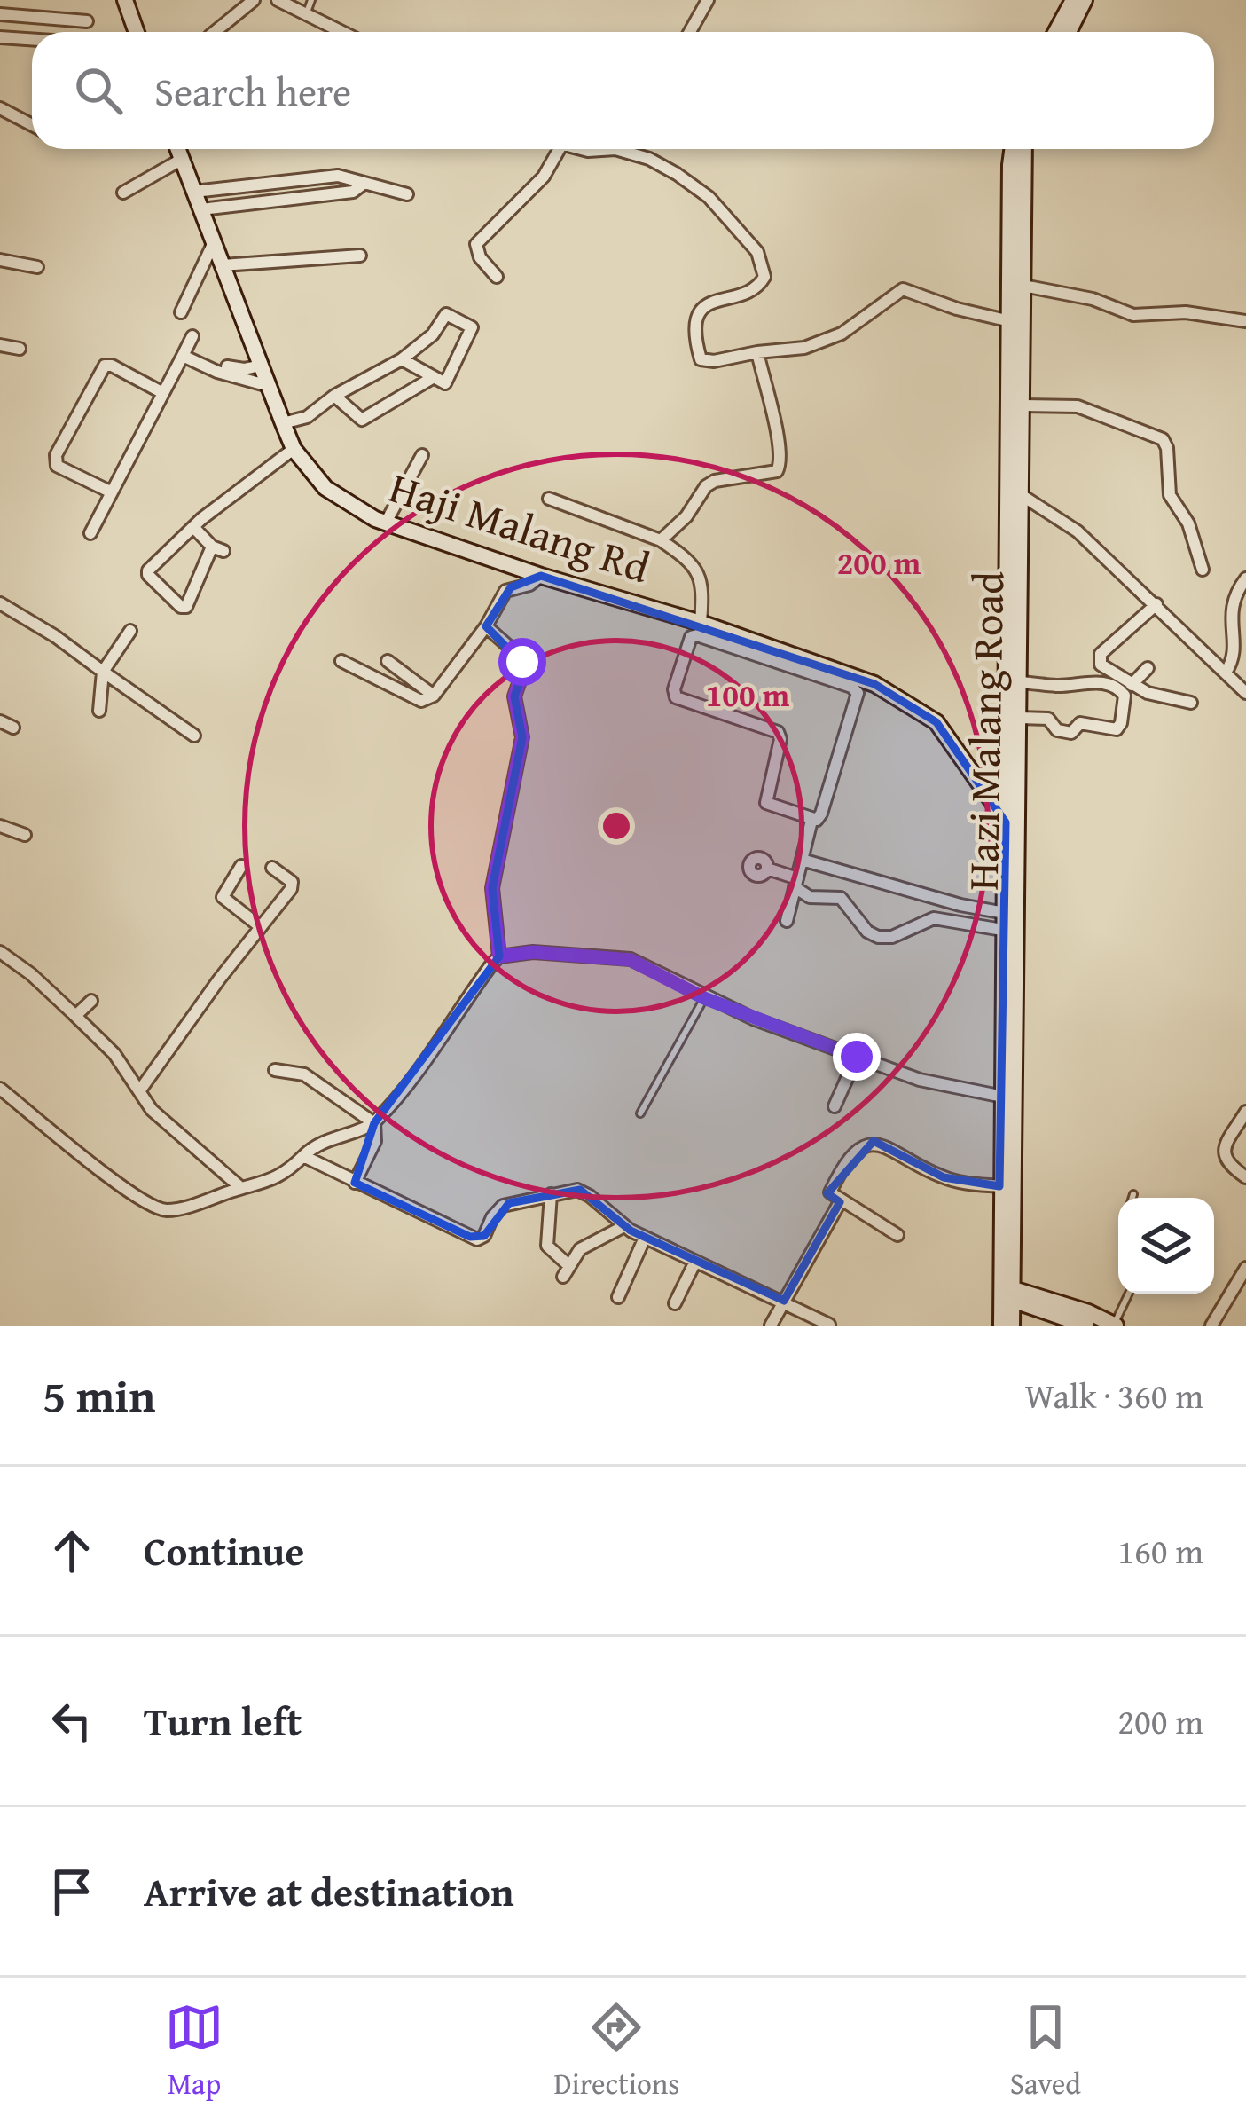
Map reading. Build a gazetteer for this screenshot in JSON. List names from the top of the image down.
{
  "streets": {
    "main road": ["Haji Malang Rd", "Hazi Malang Road"]
  },
  "crossings": [
    ["Haji Malang Rd", "Hazi Malang Road"]
  ],
  "page": {
    "search": "Search here",
    "heading": ["5 min", "Walk · 360 m"],
    "list": [
      ["Continue", "160 m"],
      ["Turn left", "200 m"],
      "Arrive at destination"
    ],
    "nav": ["Map", "Directions", "Saved"]
  },
  "rings": ["200 m", "100 m"]
}
